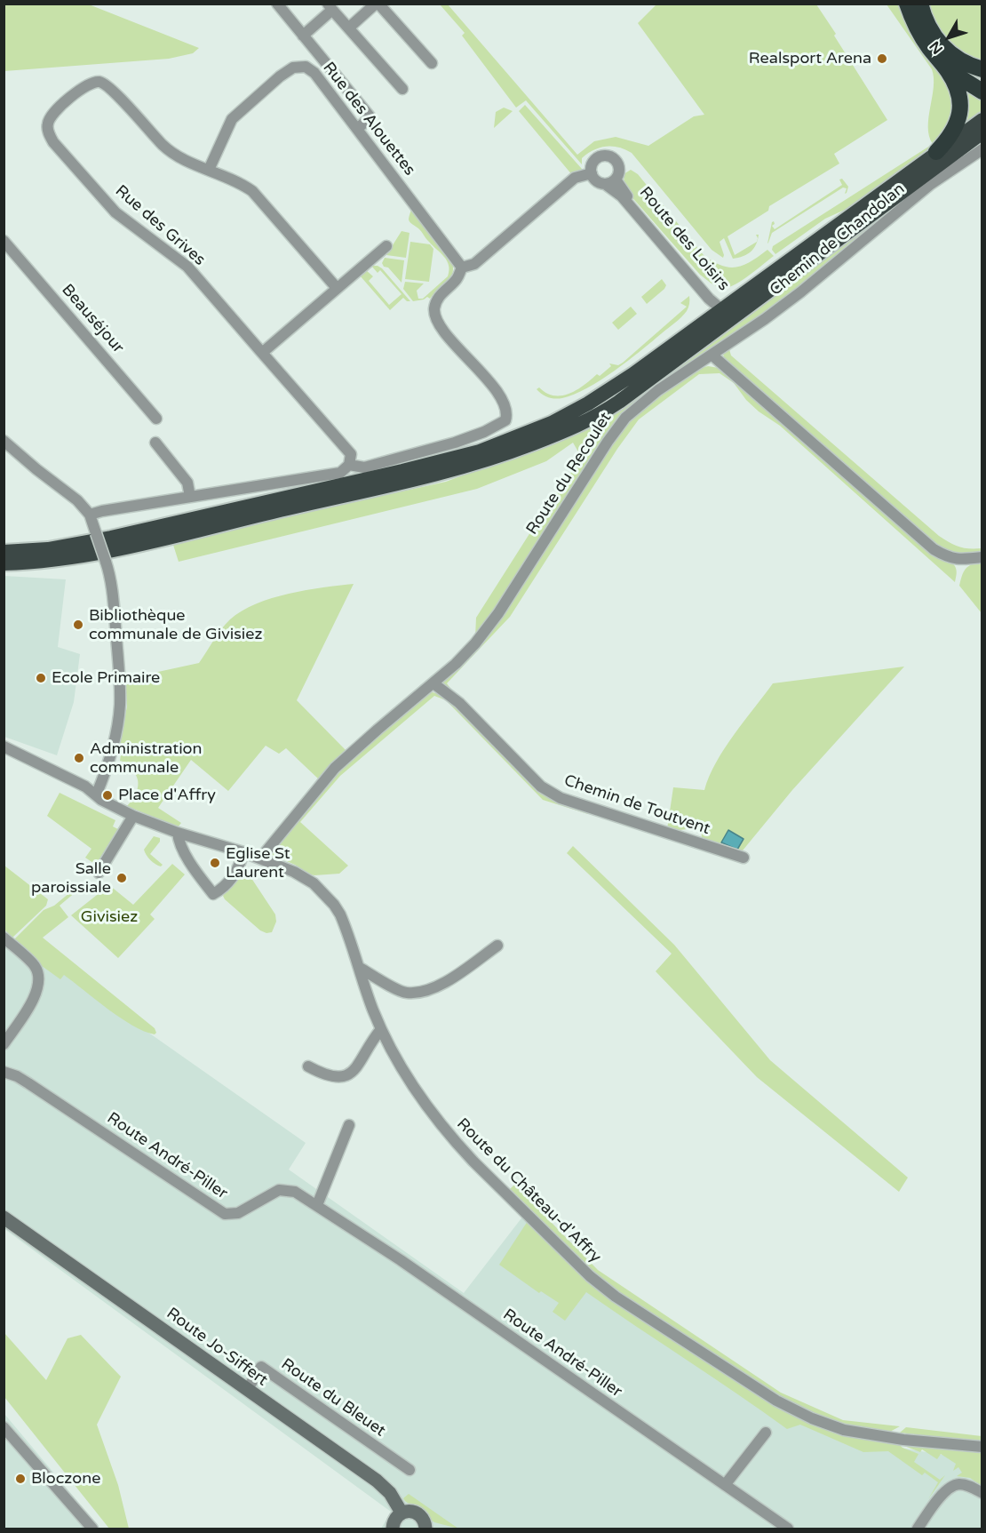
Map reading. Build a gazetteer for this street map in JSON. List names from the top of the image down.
{
  "streets": {
    "main road": ["Route Jo-Siffert"],
    "street": [
      "Rue des Alouettes",
      "Rue des Grives",
      "Route des Loisirs",
      "Chemin de Chandolan",
      "Beauséjour",
      "Route du Recoulet",
      "Chemin de Toutvent",
      "Route André-Piller",
      "Route du Château-d'Affry",
      "Route du Bleuet"
    ]
  },
  "crossings": [
    ["Rue des Alouettes", "Rue des Grives"],
    ["Rue des Alouettes", "Route des Loisirs"],
    ["Chemin de Chandolan", "Route du Recoulet"],
    ["Route du Recoulet", "Chemin de Toutvent"],
    ["Route du Recoulet", "Route du Château-d'Affry"],
    ["Route Jo-Siffert", "Route du Bleuet"]
  ],
  "parks": ["Givisiez"],
  "places": [
    "Realsport Arena",
    "Bibliothèque communale de Givisiez",
    "Ecole Primaire",
    "Administration communale",
    "Place d'Affry",
    "Eglise St Laurent",
    "Salle paroissiale",
    "Bloczone"
  ],
  "north": "bottom left"
}
